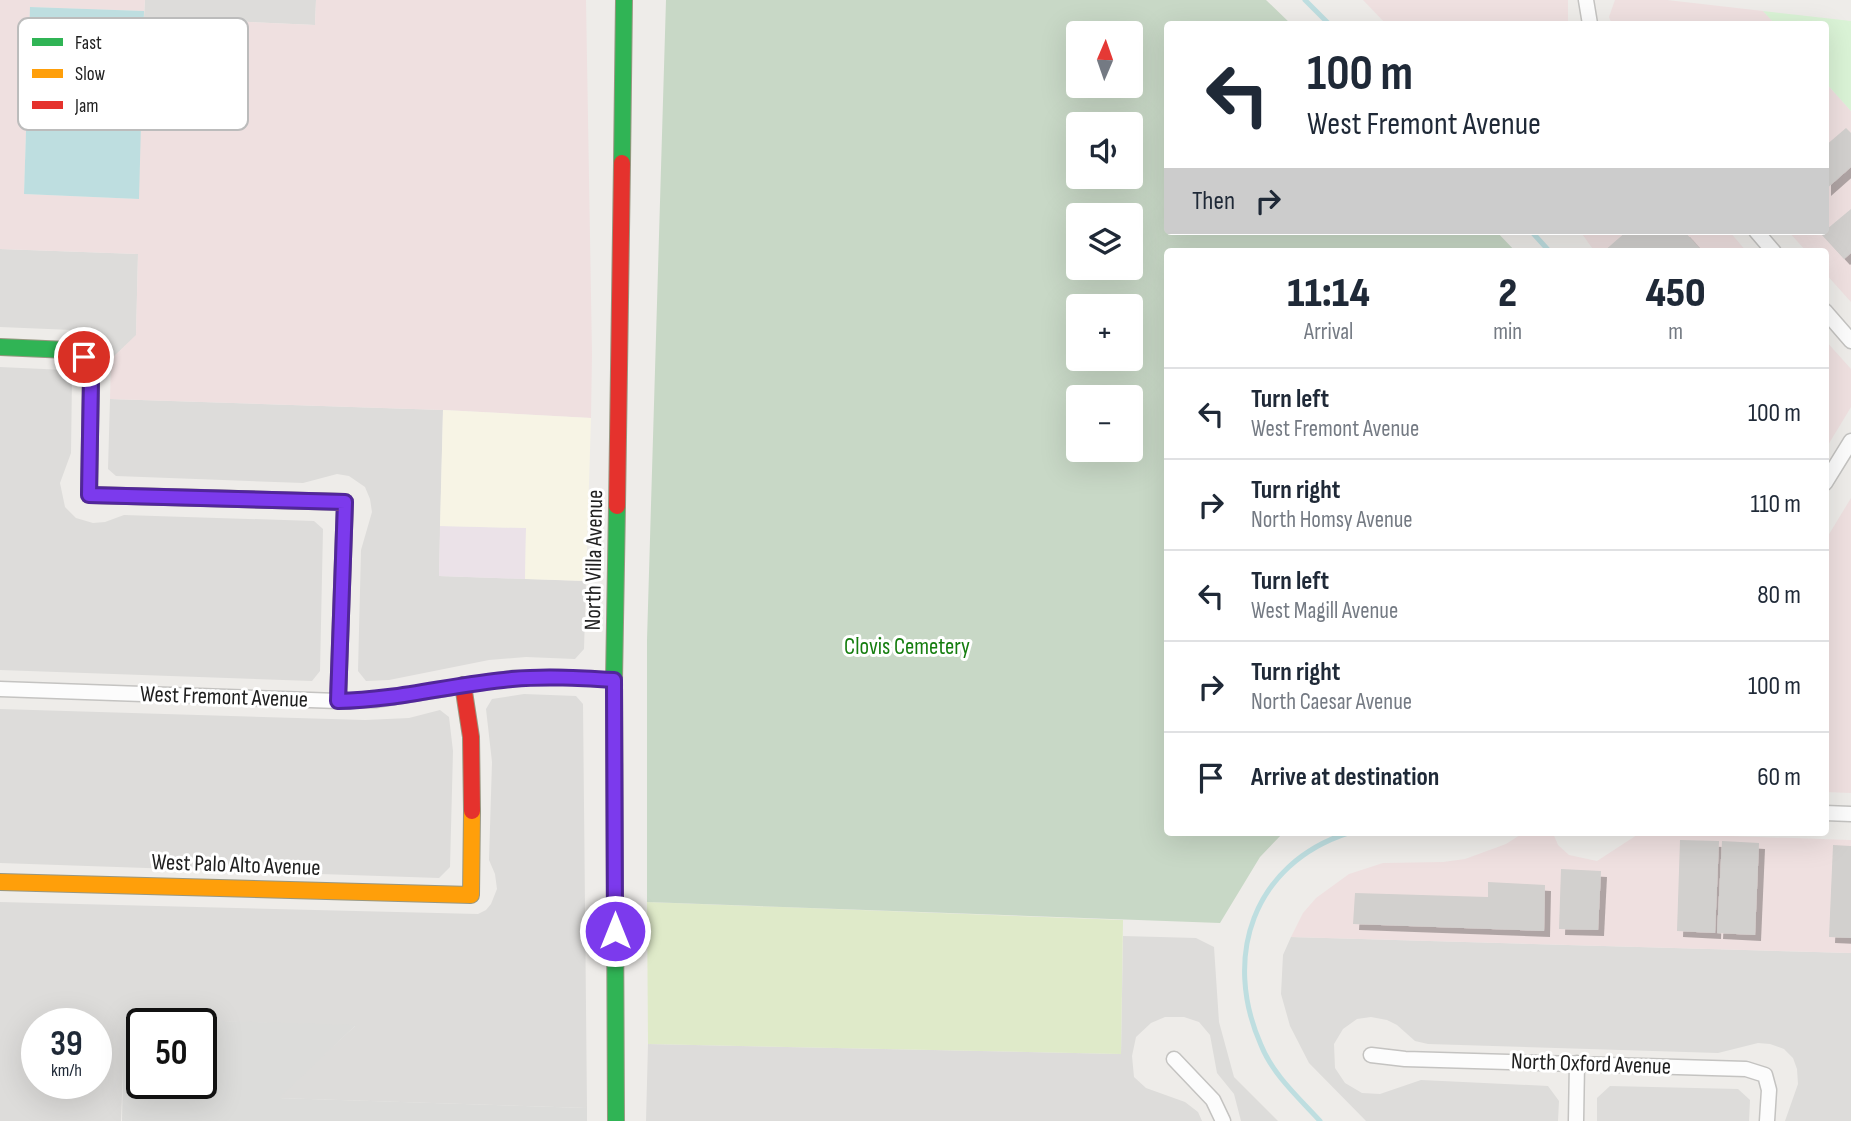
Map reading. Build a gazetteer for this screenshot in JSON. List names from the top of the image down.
{
  "streets": {
    "street": [
      "North Villa Avenue",
      "West Fremont Avenue",
      "West Palo Alto Avenue",
      "North Oxford Avenue"
    ]
  },
  "crossings": [
    ["North Villa Avenue", "West Fremont Avenue"],
    ["West Fremont Avenue", "West Palo Alto Avenue"]
  ],
  "parks": ["Clovis Cemetery"],
  "legend": ["Fast", "Slow", "Jam"],
  "north": "top",
  "page": {
    "map_buttons": ["+", "−"],
    "turn": ["100 m", "West Fremont Avenue"],
    "then": "Then",
    "eta": [
      "11:14",
      "Arrival",
      "2",
      "min",
      "450",
      "m"
    ],
    "list": [
      {
        "name": "Turn left",
        "note": "West Fremont Avenue",
        "value": "100 m"
      },
      {
        "name": "Turn right",
        "note": "North Homsy Avenue",
        "value": "110 m"
      },
      {
        "name": "Turn left",
        "note": "West Magill Avenue",
        "value": "80 m"
      },
      {
        "name": "Turn right",
        "note": "North Caesar Avenue",
        "value": "100 m"
      },
      {
        "name": "Arrive at destination",
        "value": "60 m"
      }
    ],
    "speed": "39 km/h",
    "limit": "50"
  }
}
